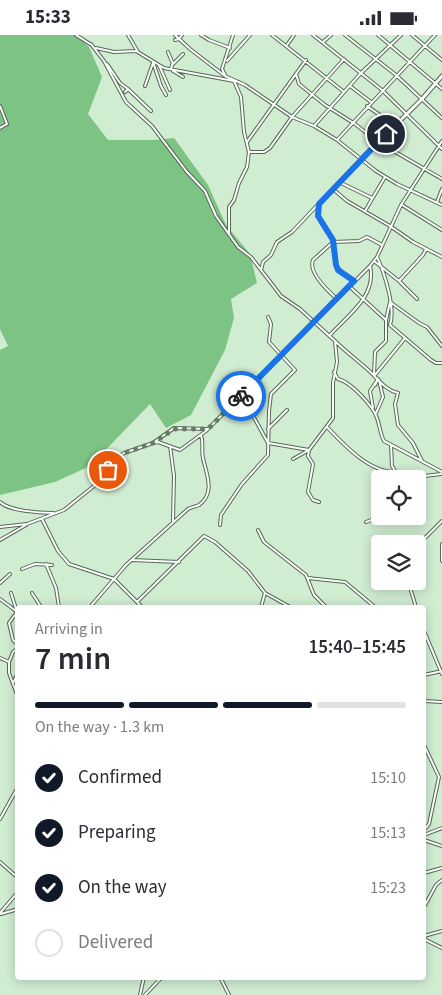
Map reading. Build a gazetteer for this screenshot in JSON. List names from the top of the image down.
{
  "page": {
    "status": "15:33",
    "heading": ["7 min", "Arriving in", "15:40–15:45"],
    "bar": "On the way · 1.3 km",
    "list": [
      ["Confirmed", "15:10"],
      ["Preparing", "15:13"],
      ["On the way", "15:23"],
      "Delivered"
    ]
  }
}
